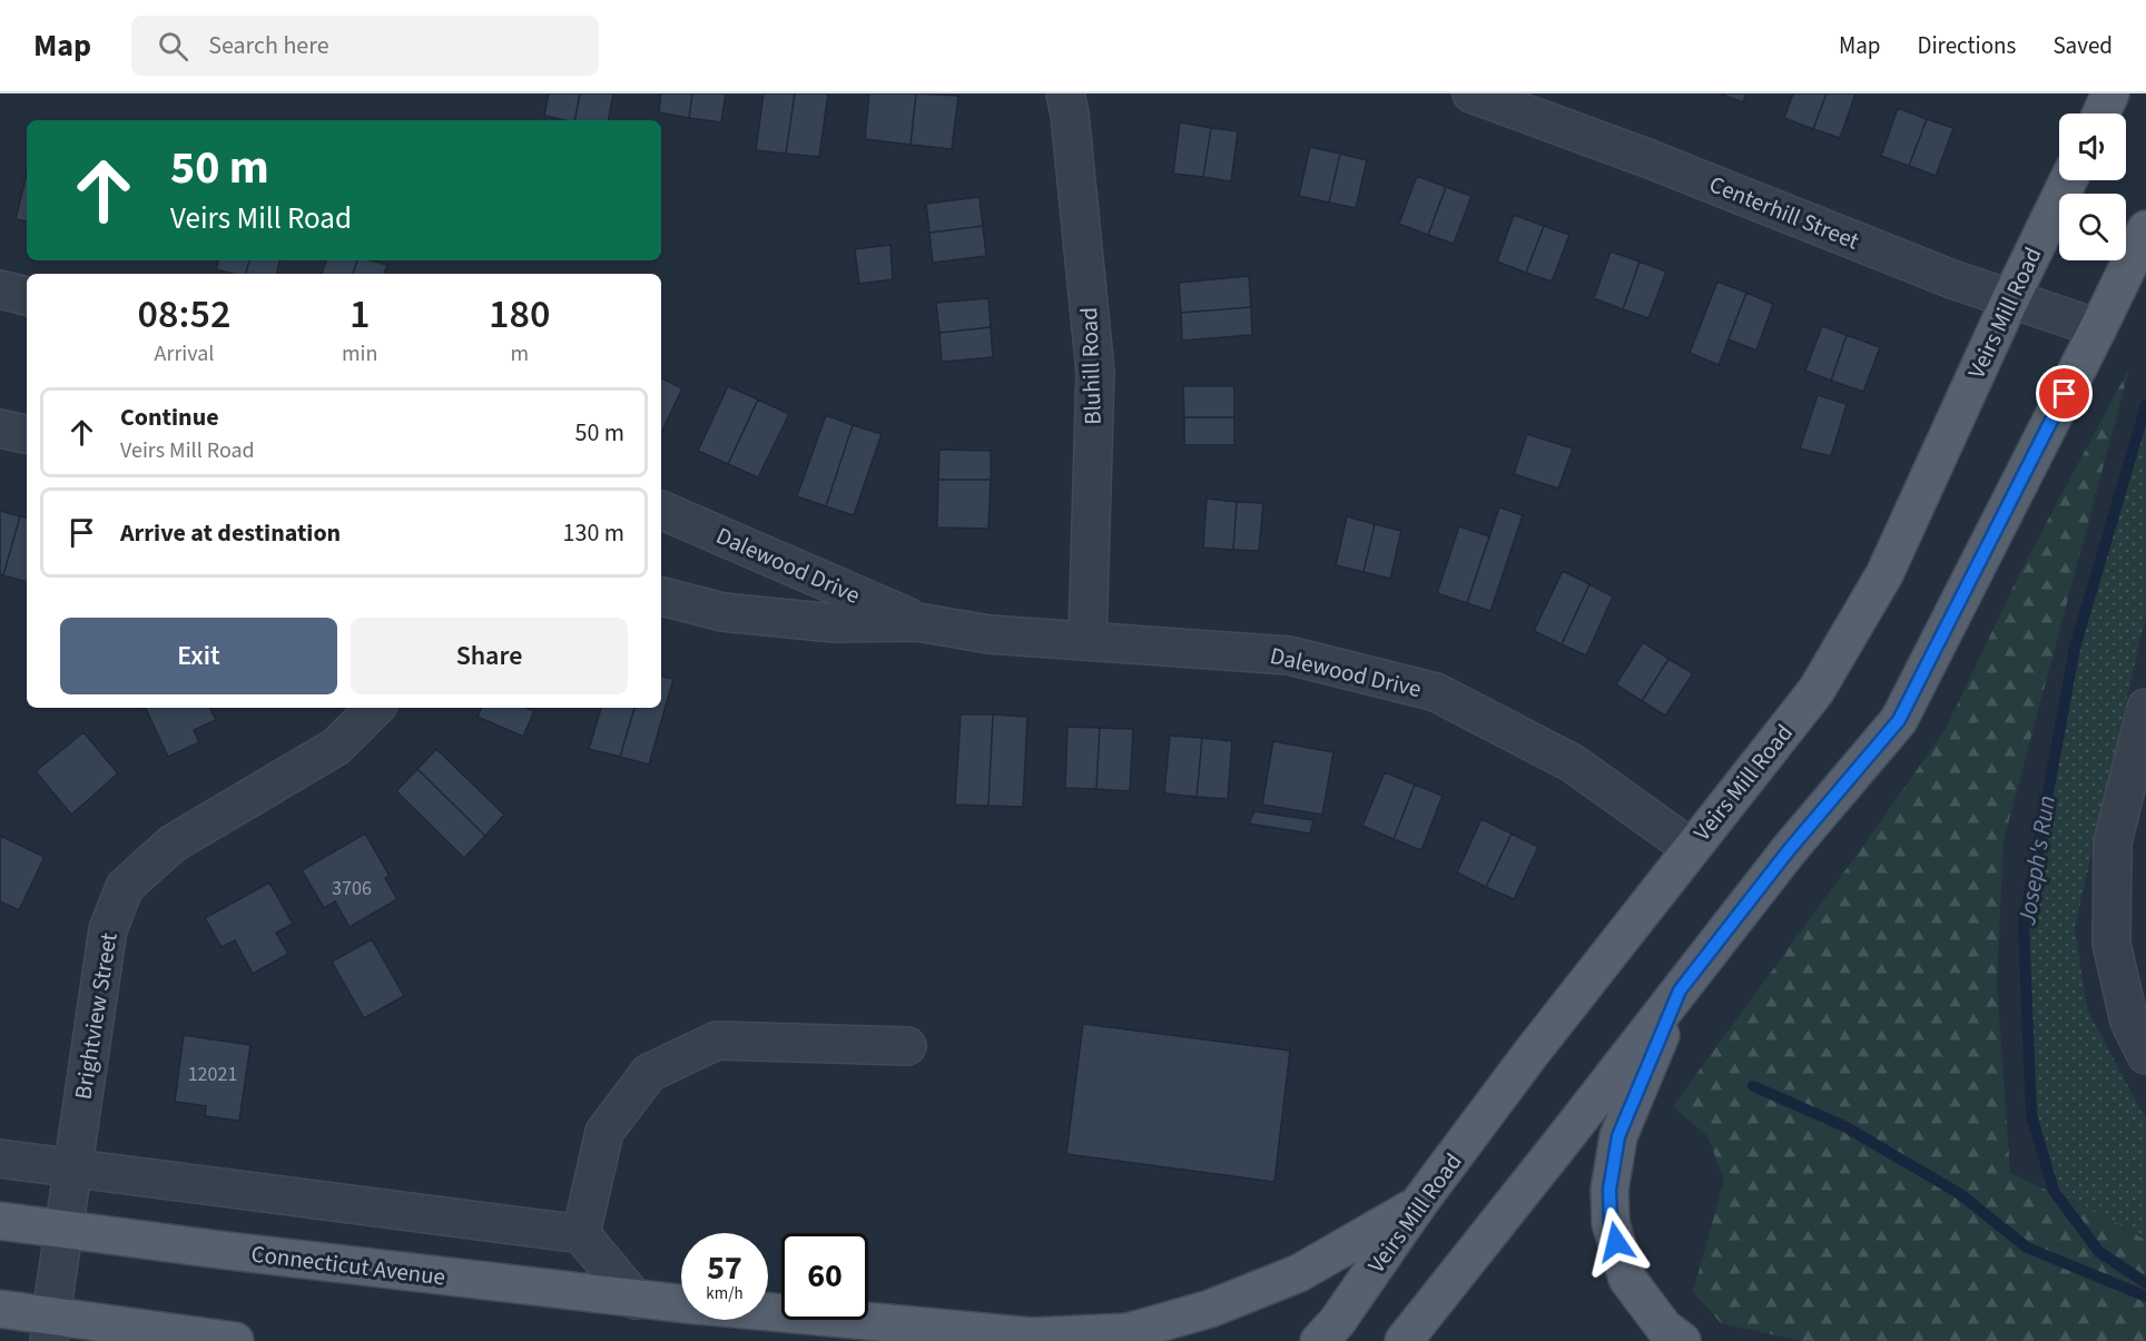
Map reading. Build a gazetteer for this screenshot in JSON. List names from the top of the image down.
{
  "streets": {
    "main road": ["Veirs Mill Road", "Connecticut Avenue"],
    "street": [
      "Centerhill Street",
      "Bluhill Road",
      "Dalewood Drive",
      "Brightview Street"
    ]
  },
  "crossings": [
    ["Centerhill Street", "Veirs Mill Road"],
    ["Veirs Mill Road", "Dalewood Drive"],
    ["Bluhill Road", "Dalewood Drive"],
    ["Brightview Street", "Connecticut Avenue"]
  ],
  "water": ["Joseph's Run"],
  "house_numbers": ["3706", "12021"],
  "page": {
    "header": "Map",
    "search": "Search here",
    "nav": ["Map", "Directions", "Saved"],
    "turn": ["50 m", "Veirs Mill Road"],
    "eta": [
      "08:52",
      "Arrival",
      "1",
      "min",
      "180",
      "m"
    ],
    "list": [
      {
        "name": "Continue",
        "note": "Veirs Mill Road",
        "value": "50 m"
      },
      {
        "name": "Arrive at destination",
        "value": "130 m"
      }
    ],
    "buttons": ["Exit", "Share"],
    "speed": "57 km/h",
    "limit": "60"
  }
}
